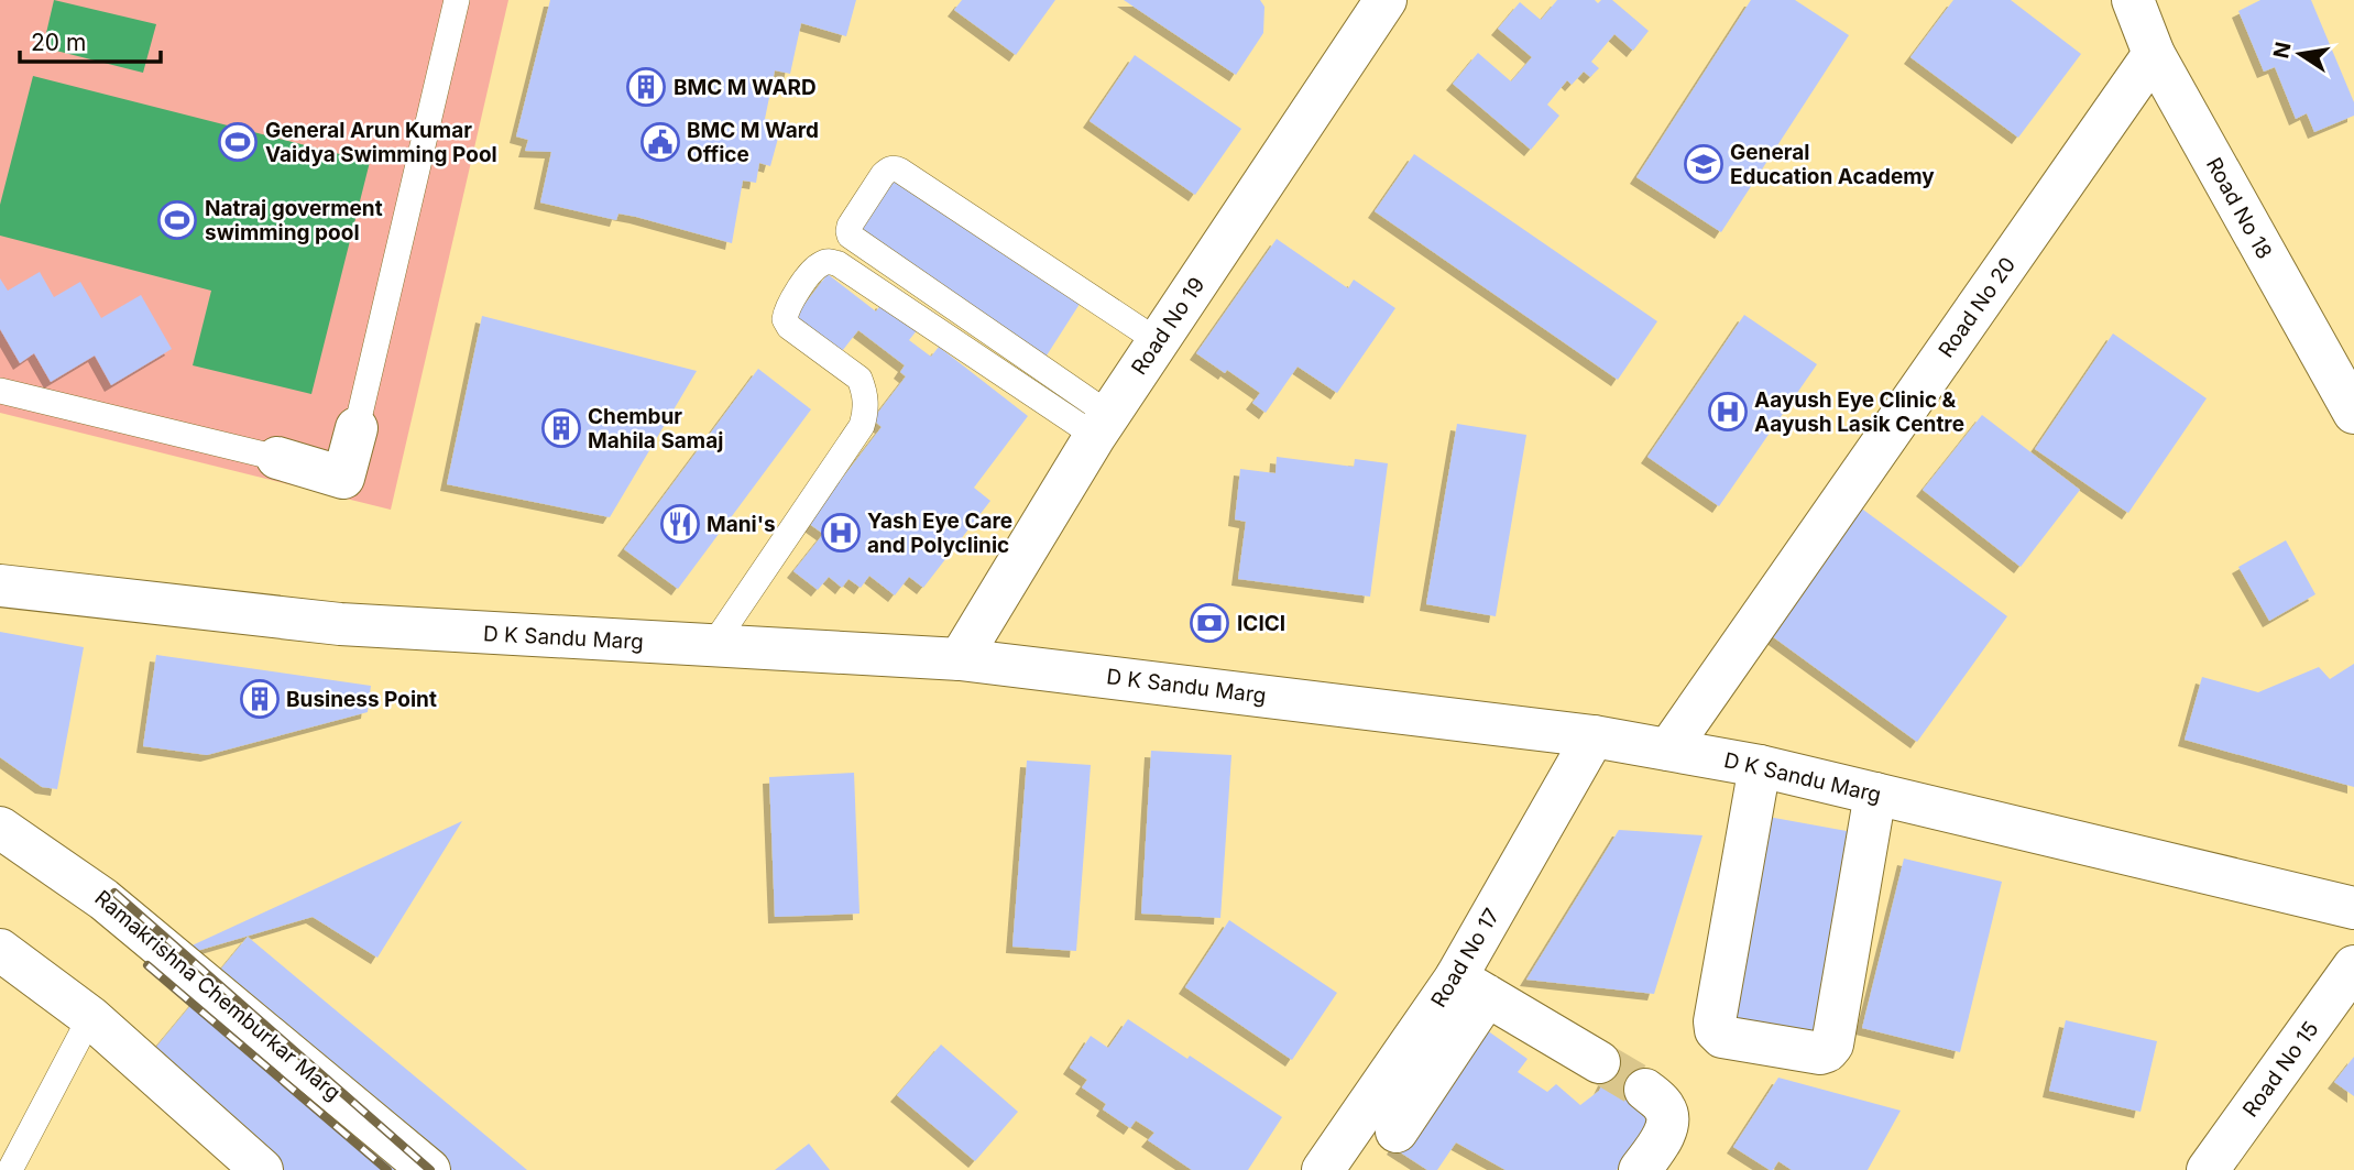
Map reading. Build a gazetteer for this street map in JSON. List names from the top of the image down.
{
  "streets": {
    "street": [
      "Road No 18",
      "Road No 20",
      "Road No 19",
      "D K Sandu Marg",
      "Road No 17",
      "Ramakrishna Chemburkar Marg",
      "Road No 15"
    ]
  },
  "crossings": [
    ["Road No 18", "Road No 20"],
    ["Road No 20", "D K Sandu Marg"],
    ["Road No 19", "D K Sandu Marg"],
    ["D K Sandu Marg", "Road No 17"]
  ],
  "places": {
    "building": ["BMC M WARD", "Chembur Mahila Samaj", "Business Point"],
    "sports": ["General Arun Kumar Vaidya Swimming Pool", "Natraj goverment swimming pool"],
    "public building": ["BMC M Ward Office"],
    "school or university": ["General Education Academy"],
    "hospital": ["Aayush Eye Clinic & Aayush Lasik Centre", "Yash Eye Care and Polyclinic"],
    "restaurant": ["Mani's"],
    "bank": ["ICICI"]
  },
  "scale_bar": "20 m",
  "north": "left"
}
